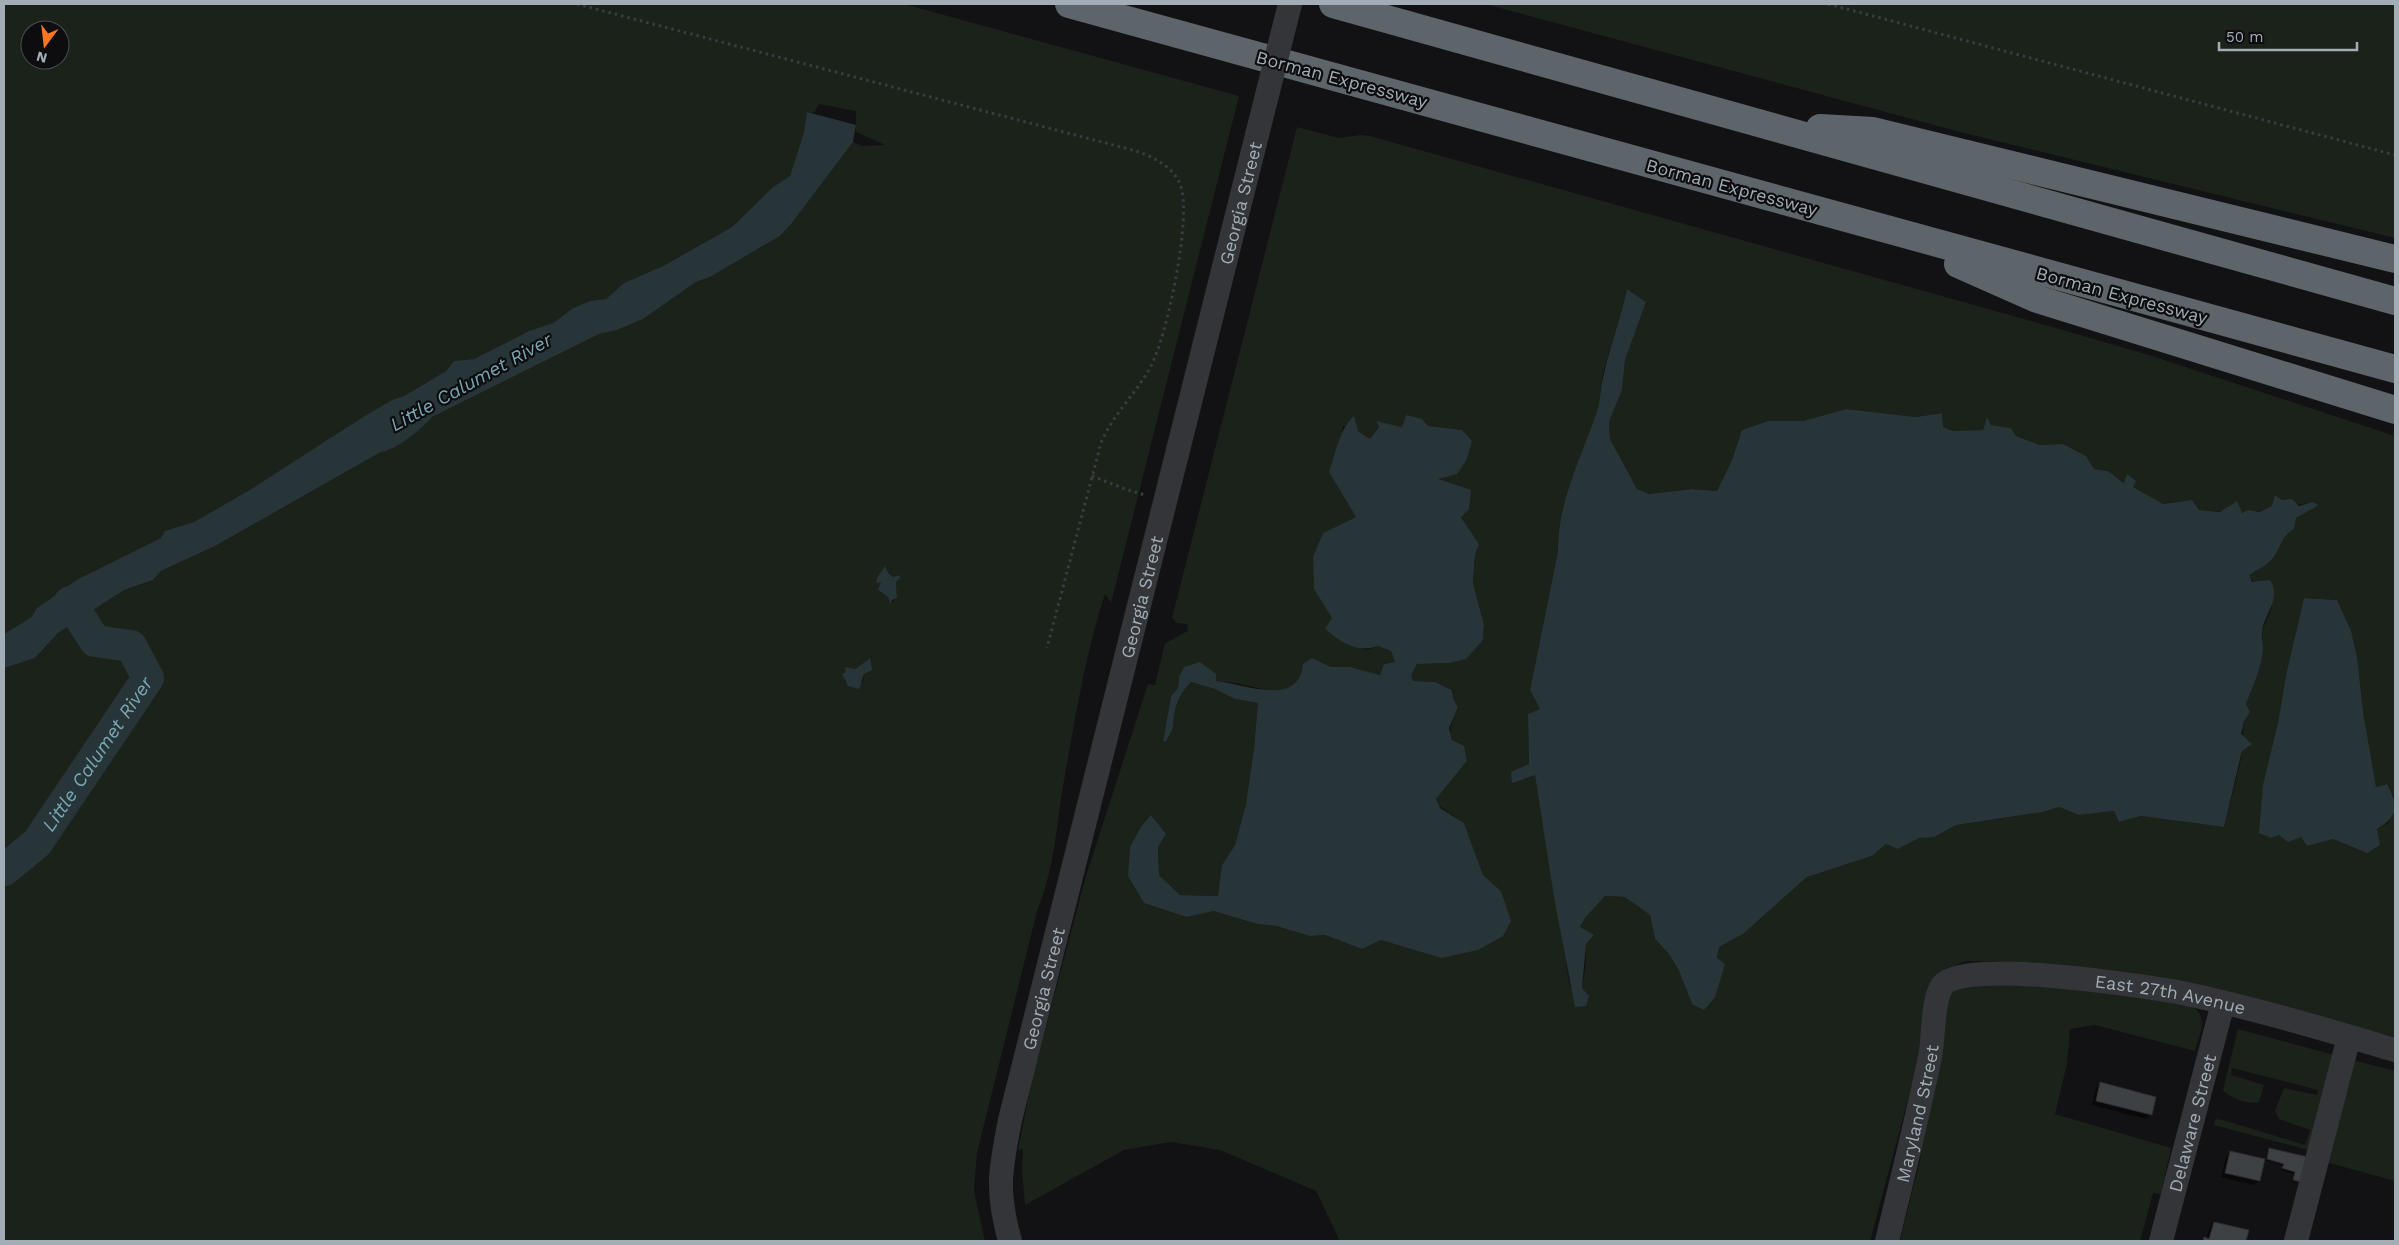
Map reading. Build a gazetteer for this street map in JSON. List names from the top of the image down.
{
  "streets": {
    "highway": ["Borman Expressway"],
    "street": [
      "Georgia Street",
      "East 27th Avenue",
      "Maryland Street",
      "Delaware Street"
    ]
  },
  "crossings": [
    ["East 27th Avenue", "Maryland Street"],
    ["East 27th Avenue", "Delaware Street"]
  ],
  "water": ["Little Calumet River"],
  "scale_bar": "50 m",
  "north": "bottom"
}
